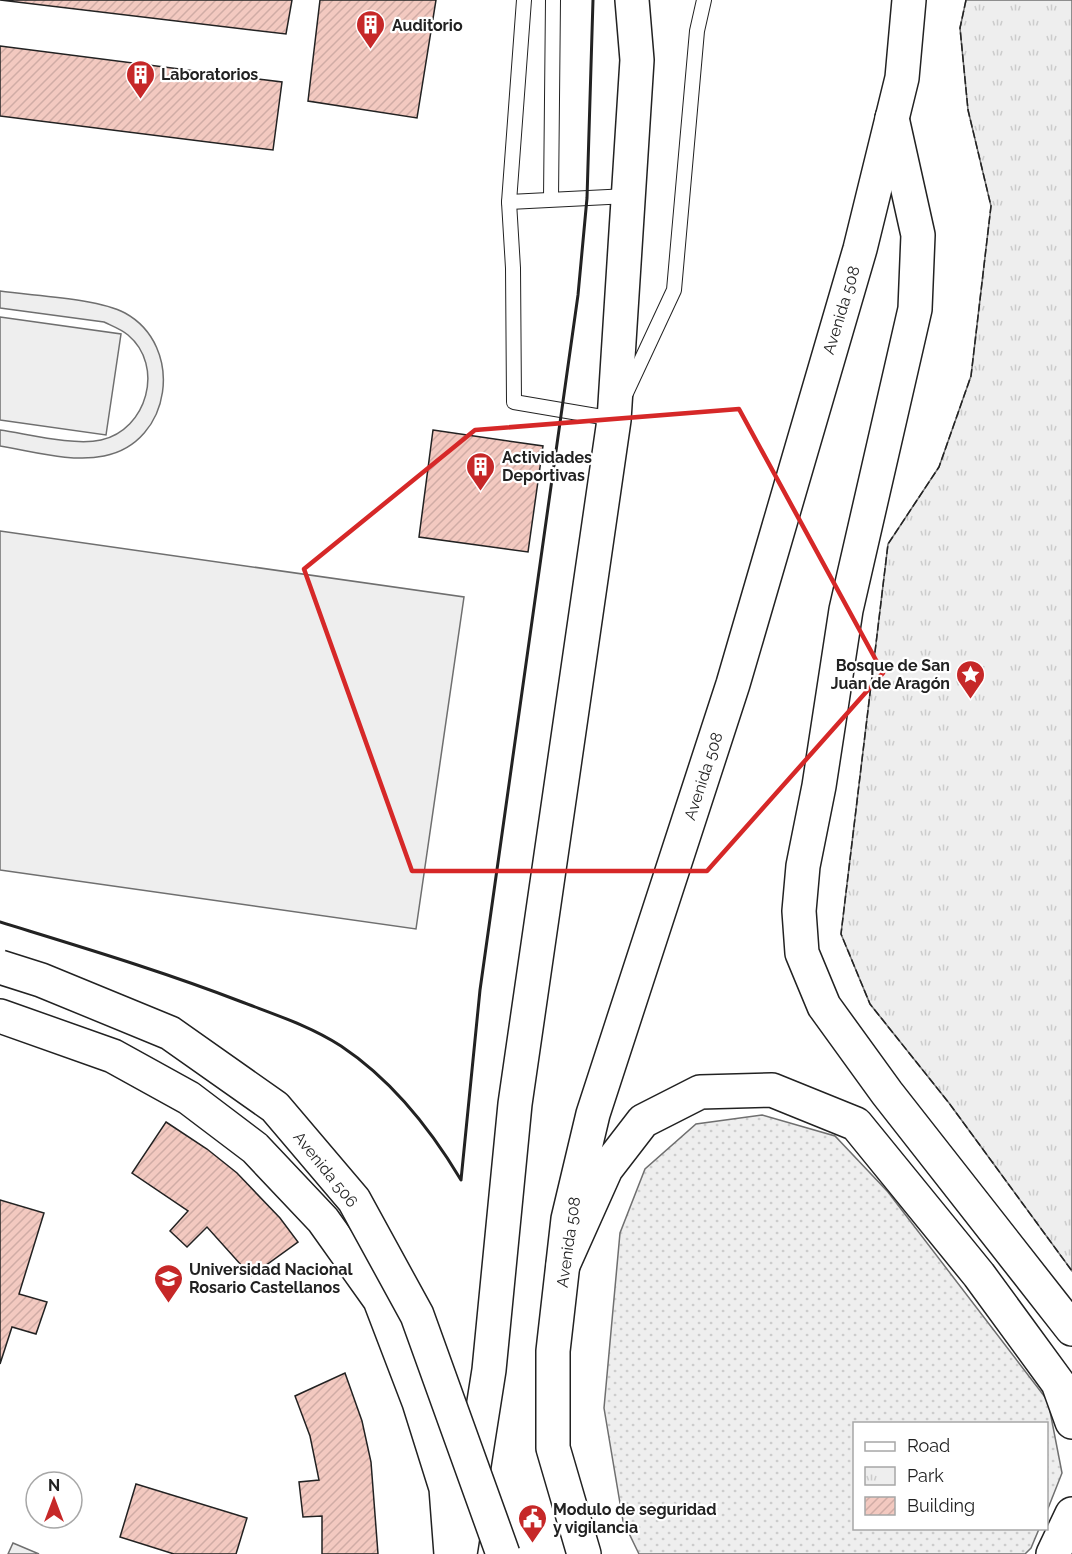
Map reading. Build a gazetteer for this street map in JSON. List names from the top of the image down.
{
  "streets": {
    "main road": ["Avenida 508", "Avenida 506"]
  },
  "places": {
    "building": ["Auditorio", "Laboratorios", "Actividades Deportivas"],
    "place": ["Bosque de San Juan de Aragón"],
    "school or university": ["Universidad Nacional Rosario Castellanos"],
    "public building": ["Modulo de seguridad y vigilancia"]
  },
  "legend": ["Road", "Park", "Building"],
  "north": "top"
}
